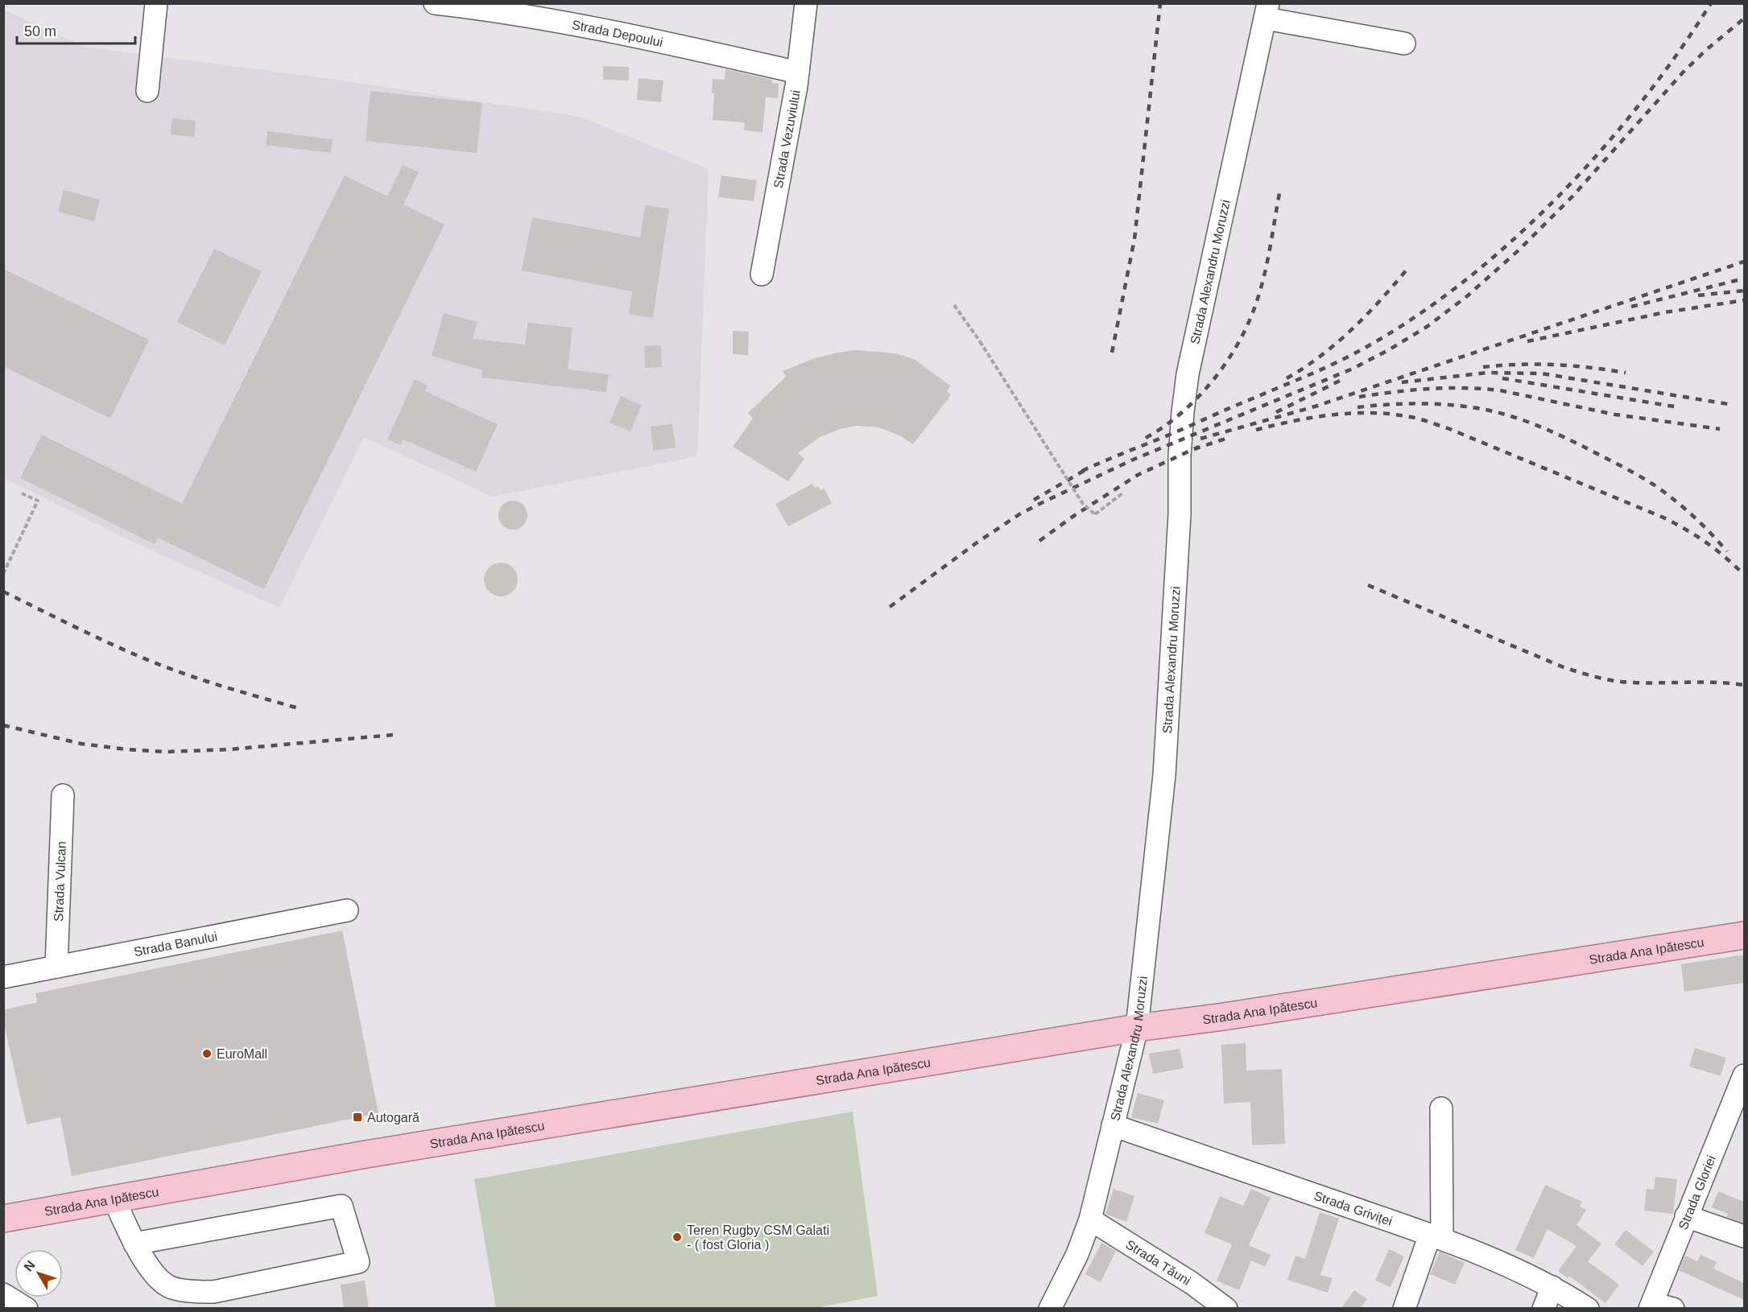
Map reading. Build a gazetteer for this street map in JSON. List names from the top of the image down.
{
  "streets": {
    "main road": ["Strada Ana Ipătescu"],
    "street": [
      "Strada Depoului",
      "Strada Vezuviului",
      "Strada Alexandru Moruzzi",
      "Strada Vulcan",
      "Strada Banului",
      "Strada Gloriei",
      "Strada Griviței",
      "Strada Tăuni"
    ]
  },
  "crossings": [
    ["Strada Depoului", "Strada Vezuviului"],
    ["Strada Alexandru Moruzzi", "Strada Ana Ipătescu"],
    ["Strada Alexandru Moruzzi", "Strada Griviței"],
    ["Strada Alexandru Moruzzi", "Strada Tăuni"],
    ["Strada Vulcan", "Strada Banului"]
  ],
  "places": {
    "other": ["EuroMall", "Teren Rugby CSM Galati - ( fost Gloria )"],
    "transit": ["Autogară"]
  },
  "scale_bar": "50 m",
  "north": "top left"
}
